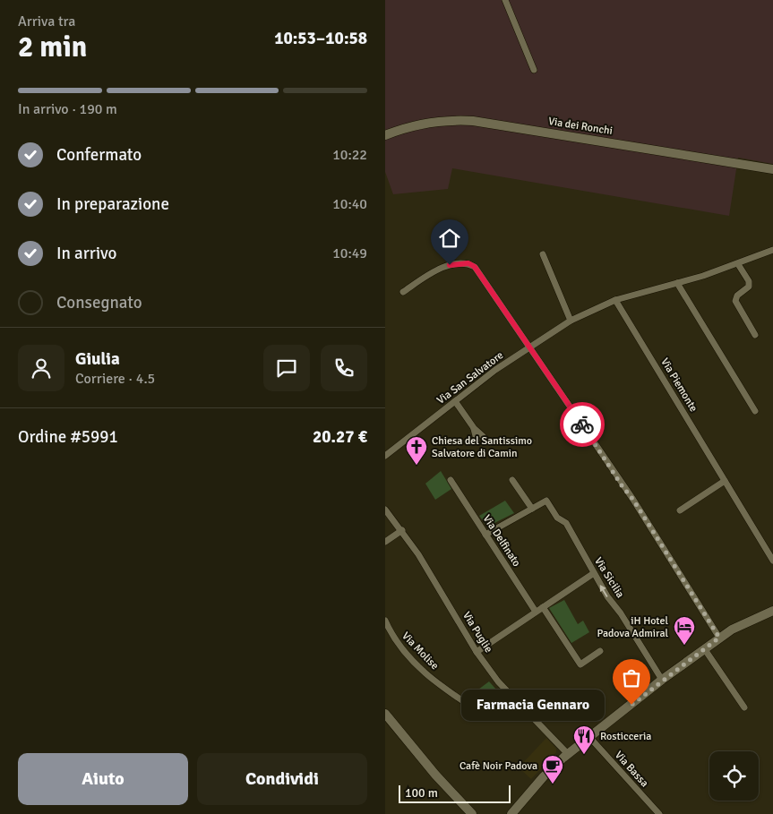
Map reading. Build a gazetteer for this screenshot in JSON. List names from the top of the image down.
{
  "streets": {
    "street": [
      "Via dei Ronchi",
      "Via San Salvatore",
      "Via Piemonte",
      "Via Delfinato",
      "Via Sicilia",
      "Via Puglie",
      "Via Molise",
      "Via Bassa"
    ]
  },
  "crossings": [
    ["Via San Salvatore", "Via Piemonte"],
    ["Via Delfinato", "Via Sicilia"],
    ["Via Puglie", "Via Molise"]
  ],
  "one_way": ["Via Sicilia"],
  "places": {
    "church": ["Chiesa del Santissimo Salvatore di Camin"],
    "hotel": ["iH Hotel Padova Admiral"],
    "other": ["Farmacia Gennaro"],
    "restaurant": ["Rosticceria"],
    "cafe": ["Cafè Noir Padova"]
  },
  "scale_bar": "100 m",
  "page": {
    "heading": ["2 min", "Arriva tra", "10:53–10:58"],
    "panel": [
      "Giulia",
      "Corriere · 4.5",
      "Ordine #5991",
      "20.27 €"
    ],
    "bar": "In arrivo · 190 m",
    "list": [
      ["Confermato", "10:22"],
      ["In preparazione", "10:40"],
      ["In arrivo", "10:49"],
      "Consegnato"
    ],
    "bubble": "Farmacia Gennaro",
    "buttons": ["Aiuto", "Condividi"],
    "scale": "100 m"
  }
}
